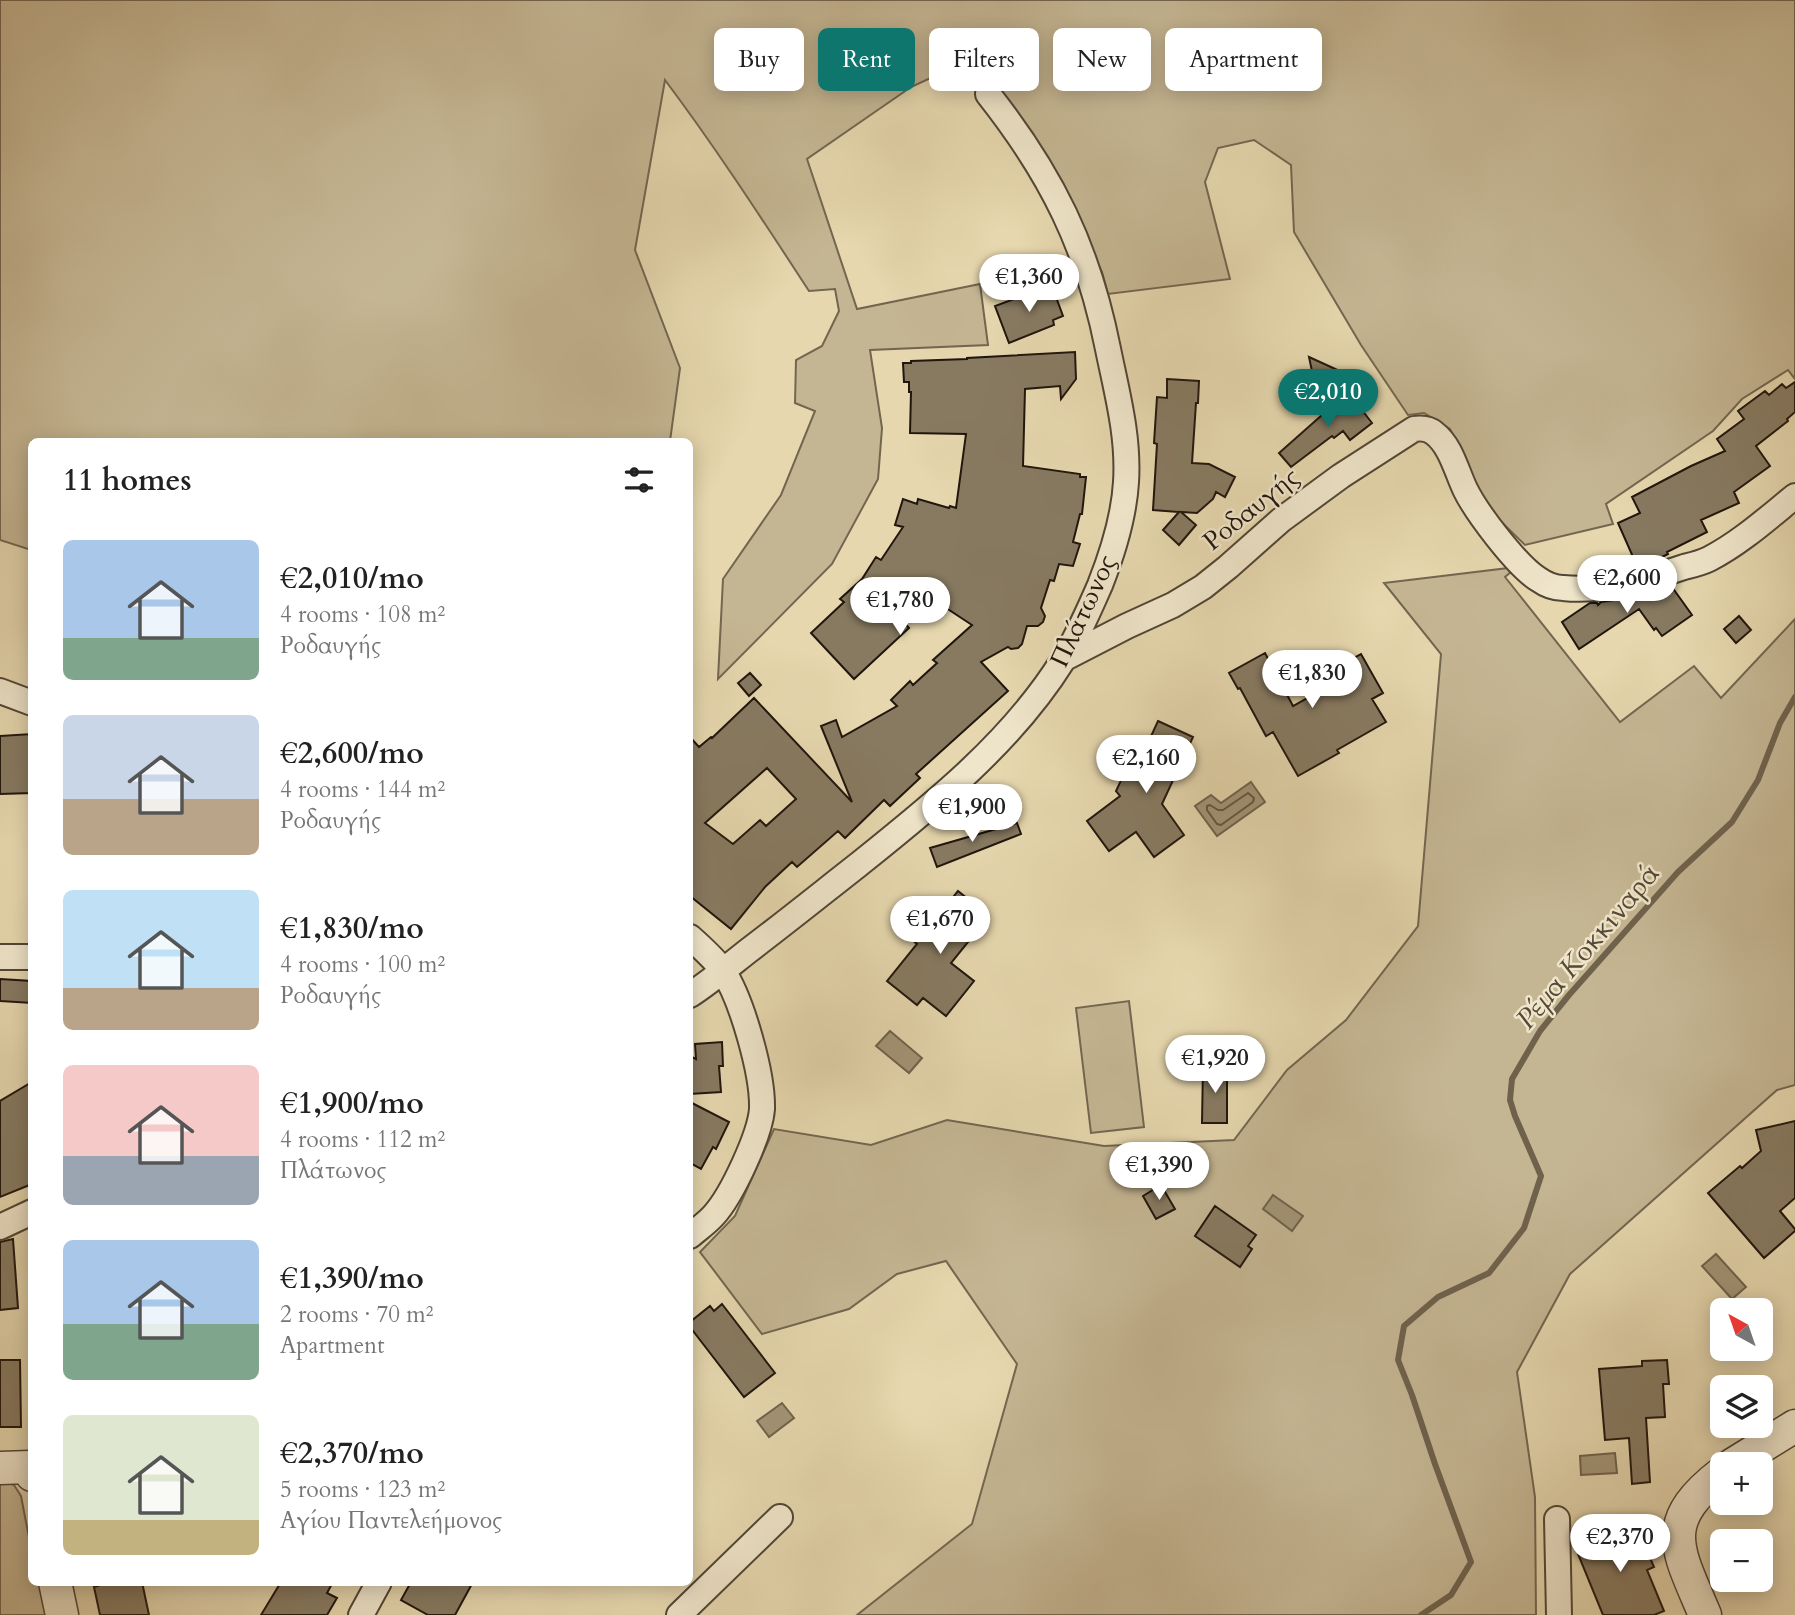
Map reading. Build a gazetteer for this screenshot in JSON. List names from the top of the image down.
{
  "streets": {
    "street": ["Ροδαυγής", "Πλάτωνος"]
  },
  "crossings": [
    ["Ροδαυγής", "Πλάτωνος"]
  ],
  "water": ["Ρέμα Κοκκιναρά"],
  "north": "top left",
  "page": {
    "chip": [
      "Buy",
      "Rent",
      "Filters",
      "New",
      "Apartment"
    ],
    "price": [
      "€1,360",
      "€2,010",
      "€2,600",
      "€1,780",
      "€1,830",
      "€2,160",
      "€1,900",
      "€1,670",
      "€1,920",
      "€1,390",
      "€2,370"
    ],
    "heading": "11 homes",
    "list": [
      {
        "name": "€2,010/mo",
        "note": "4 rooms · 108 m² · Ροδαυγής"
      },
      {
        "name": "€2,600/mo",
        "note": "4 rooms · 144 m² · Ροδαυγής"
      },
      {
        "name": "€1,830/mo",
        "note": "4 rooms · 100 m² · Ροδαυγής"
      },
      {
        "name": "€1,900/mo",
        "note": "4 rooms · 112 m² · Πλάτωνος"
      },
      {
        "name": "€1,390/mo",
        "note": "2 rooms · 70 m² · Apartment"
      },
      {
        "name": "€2,370/mo",
        "note": "5 rooms · 123 m² · Αγίου Παντελεήμονος"
      }
    ],
    "map_buttons": ["+", "−"]
  }
}
